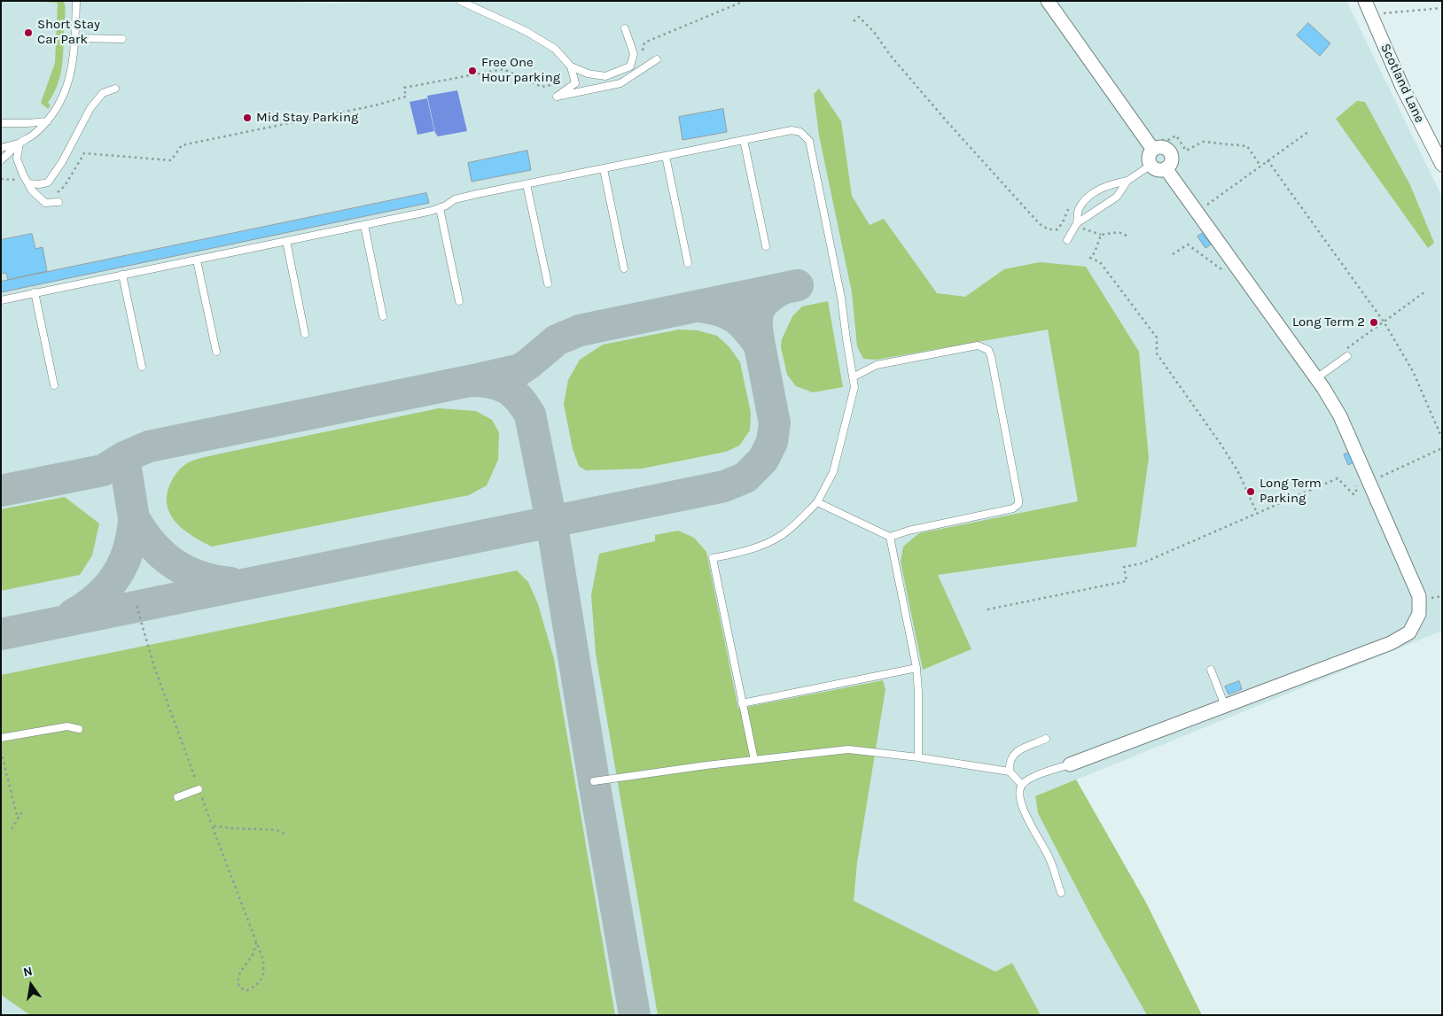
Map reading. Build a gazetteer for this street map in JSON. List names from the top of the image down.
{
  "streets": {
    "street": ["Scotland Lane"]
  },
  "places": [
    "Short Stay Car Park",
    "Free One Hour parking",
    "Mid Stay Parking",
    "Long Term 2",
    "Long Term Parking"
  ],
  "north": "top"
}
